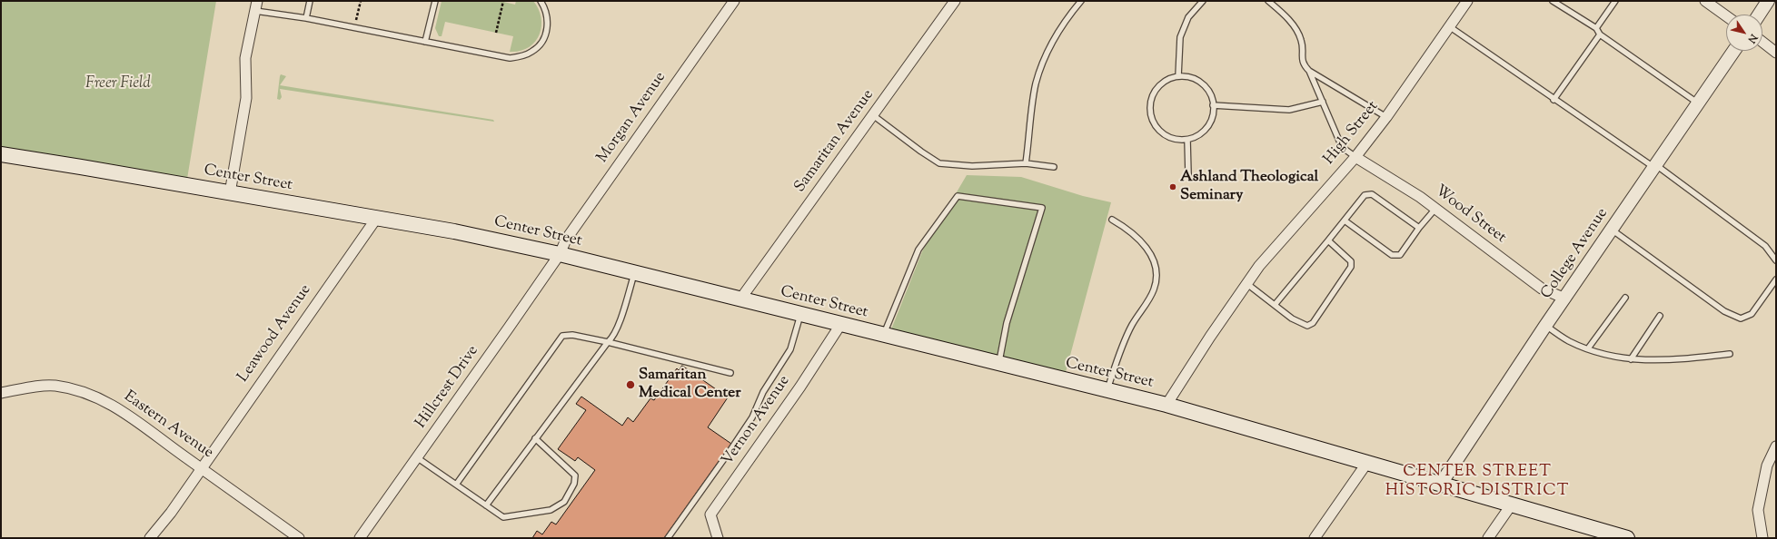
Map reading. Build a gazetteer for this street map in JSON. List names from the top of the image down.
{
  "streets": {
    "main road": ["Center Street"],
    "street": [
      "Morgan Avenue",
      "High Street",
      "Samaritan Avenue",
      "Wood Street",
      "College Avenue",
      "Leawood Avenue",
      "Hillcrest Drive",
      "Vernon Avenue",
      "Eastern Avenue"
    ]
  },
  "crossings": [
    ["Morgan Avenue", "Center Street"],
    ["Morgan Avenue", "Hillcrest Drive"],
    ["High Street", "Center Street"],
    ["High Street", "Wood Street"],
    ["Samaritan Avenue", "Center Street"],
    ["Center Street", "College Avenue"],
    ["Center Street", "Leawood Avenue"],
    ["Center Street", "Hillcrest Drive"],
    ["Center Street", "Vernon Avenue"],
    ["Wood Street", "College Avenue"],
    ["Leawood Avenue", "Eastern Avenue"]
  ],
  "districts": ["CENTER STREET HISTORIC DISTRICT"],
  "parks": ["Freer Field"],
  "places": ["Ashland Theological Seminary", "Samaritan Medical Center"],
  "north": "bottom right"
}
